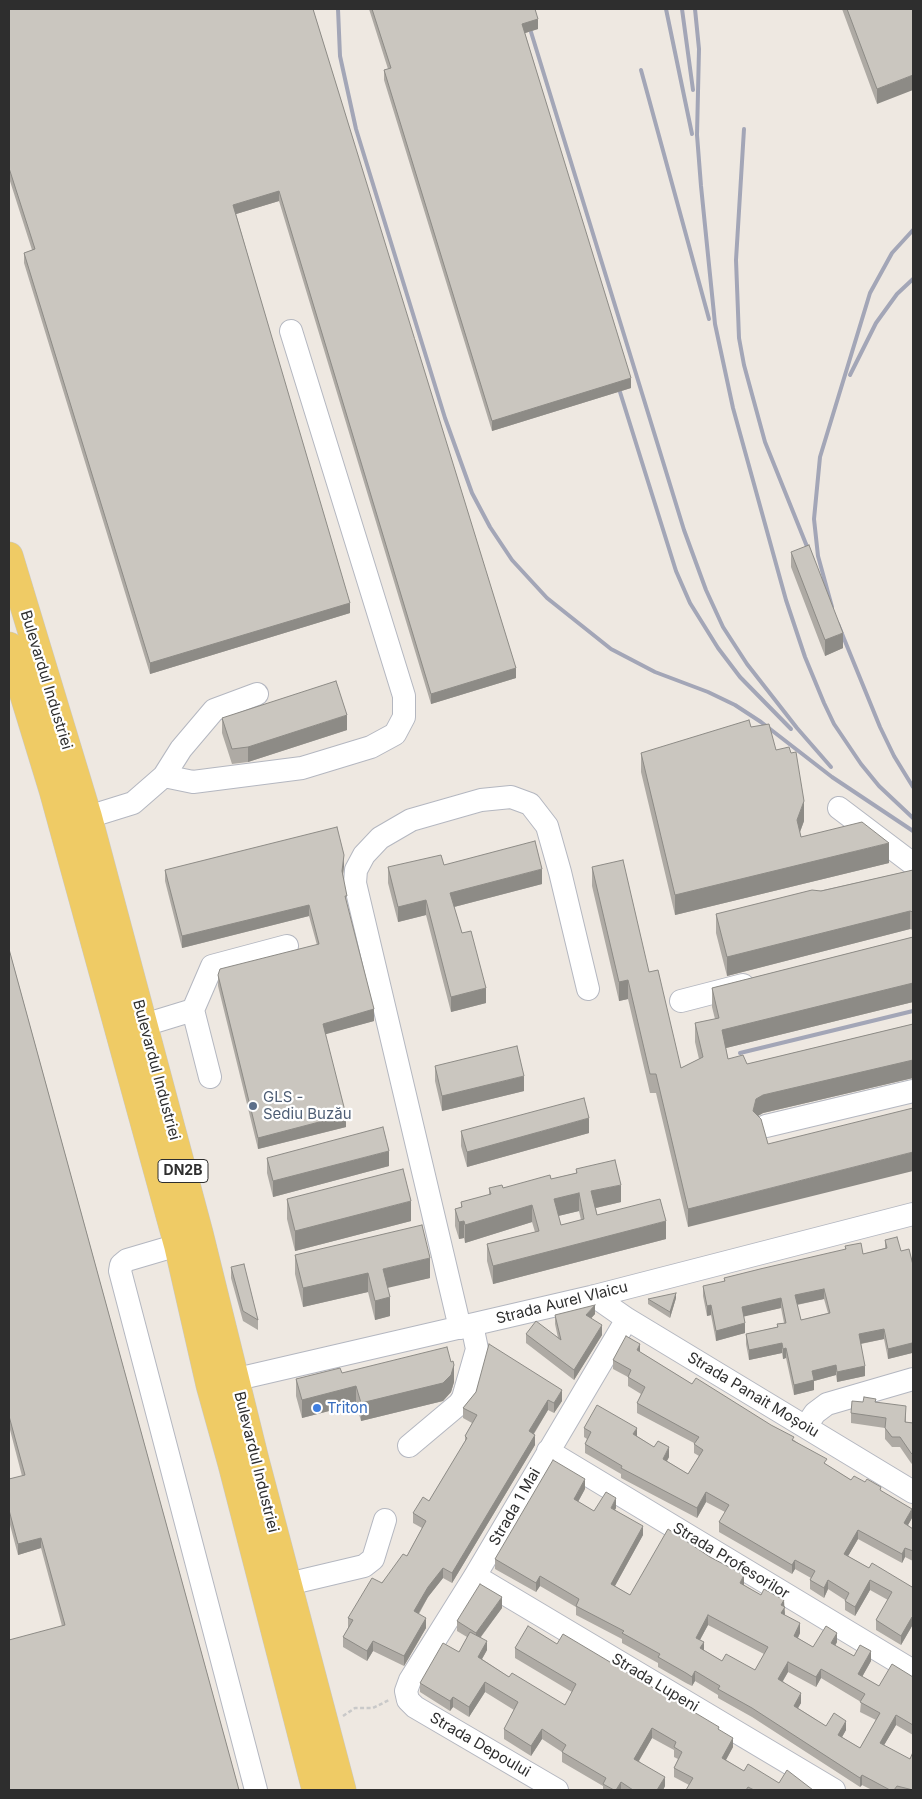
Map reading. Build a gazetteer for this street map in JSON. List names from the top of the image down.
{
  "streets": {
    "main road": ["Bulevardul Industriei", "DN2B"],
    "street": [
      "Strada Aurel Vlaicu",
      "Strada Panait Moșoiu",
      "Strada 1 Mai",
      "Strada Profesorilor",
      "Strada Lupeni",
      "Strada Depoului"
    ]
  },
  "crossings": [
    ["Bulevardul Industriei", "Strada Aurel Vlaicu"],
    ["Strada Aurel Vlaicu", "Strada Panait Moșoiu"],
    ["Strada Panait Moșoiu", "Strada 1 Mai"],
    ["Strada 1 Mai", "Strada Profesorilor"],
    ["Strada 1 Mai", "Strada Lupeni"],
    ["Strada 1 Mai", "Strada Depoului"]
  ],
  "places": ["GLS - Sediu Buzău", "Triton"]
}
